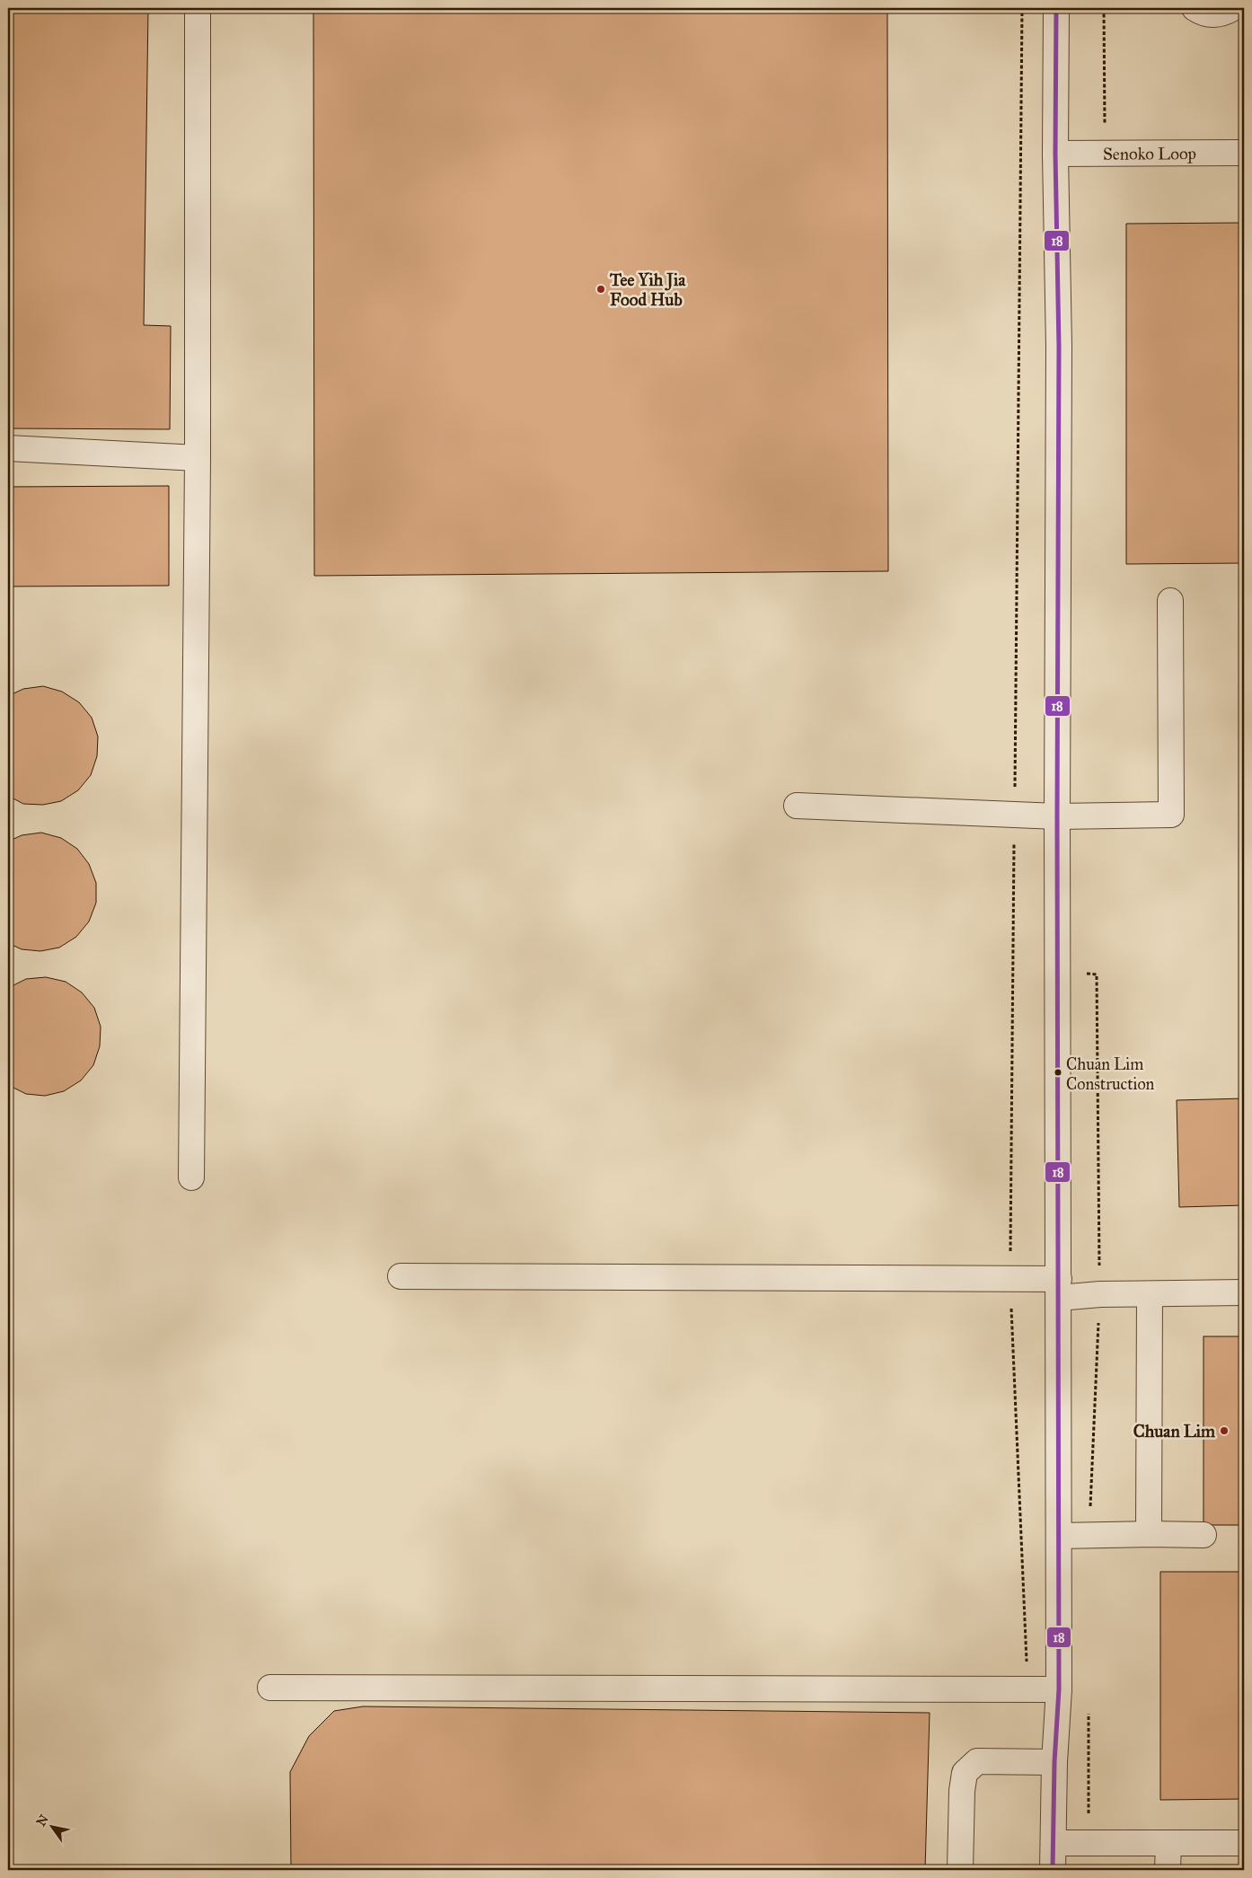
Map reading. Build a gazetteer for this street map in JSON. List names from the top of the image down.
{
  "streets": {
    "street": ["Senoko Loop"]
  },
  "places": ["Tee Yih Jia Food Hub", "Chuan Lim Construction", "Chuan Lim"],
  "lines": ["transit line 18"],
  "north": "top left"
}
